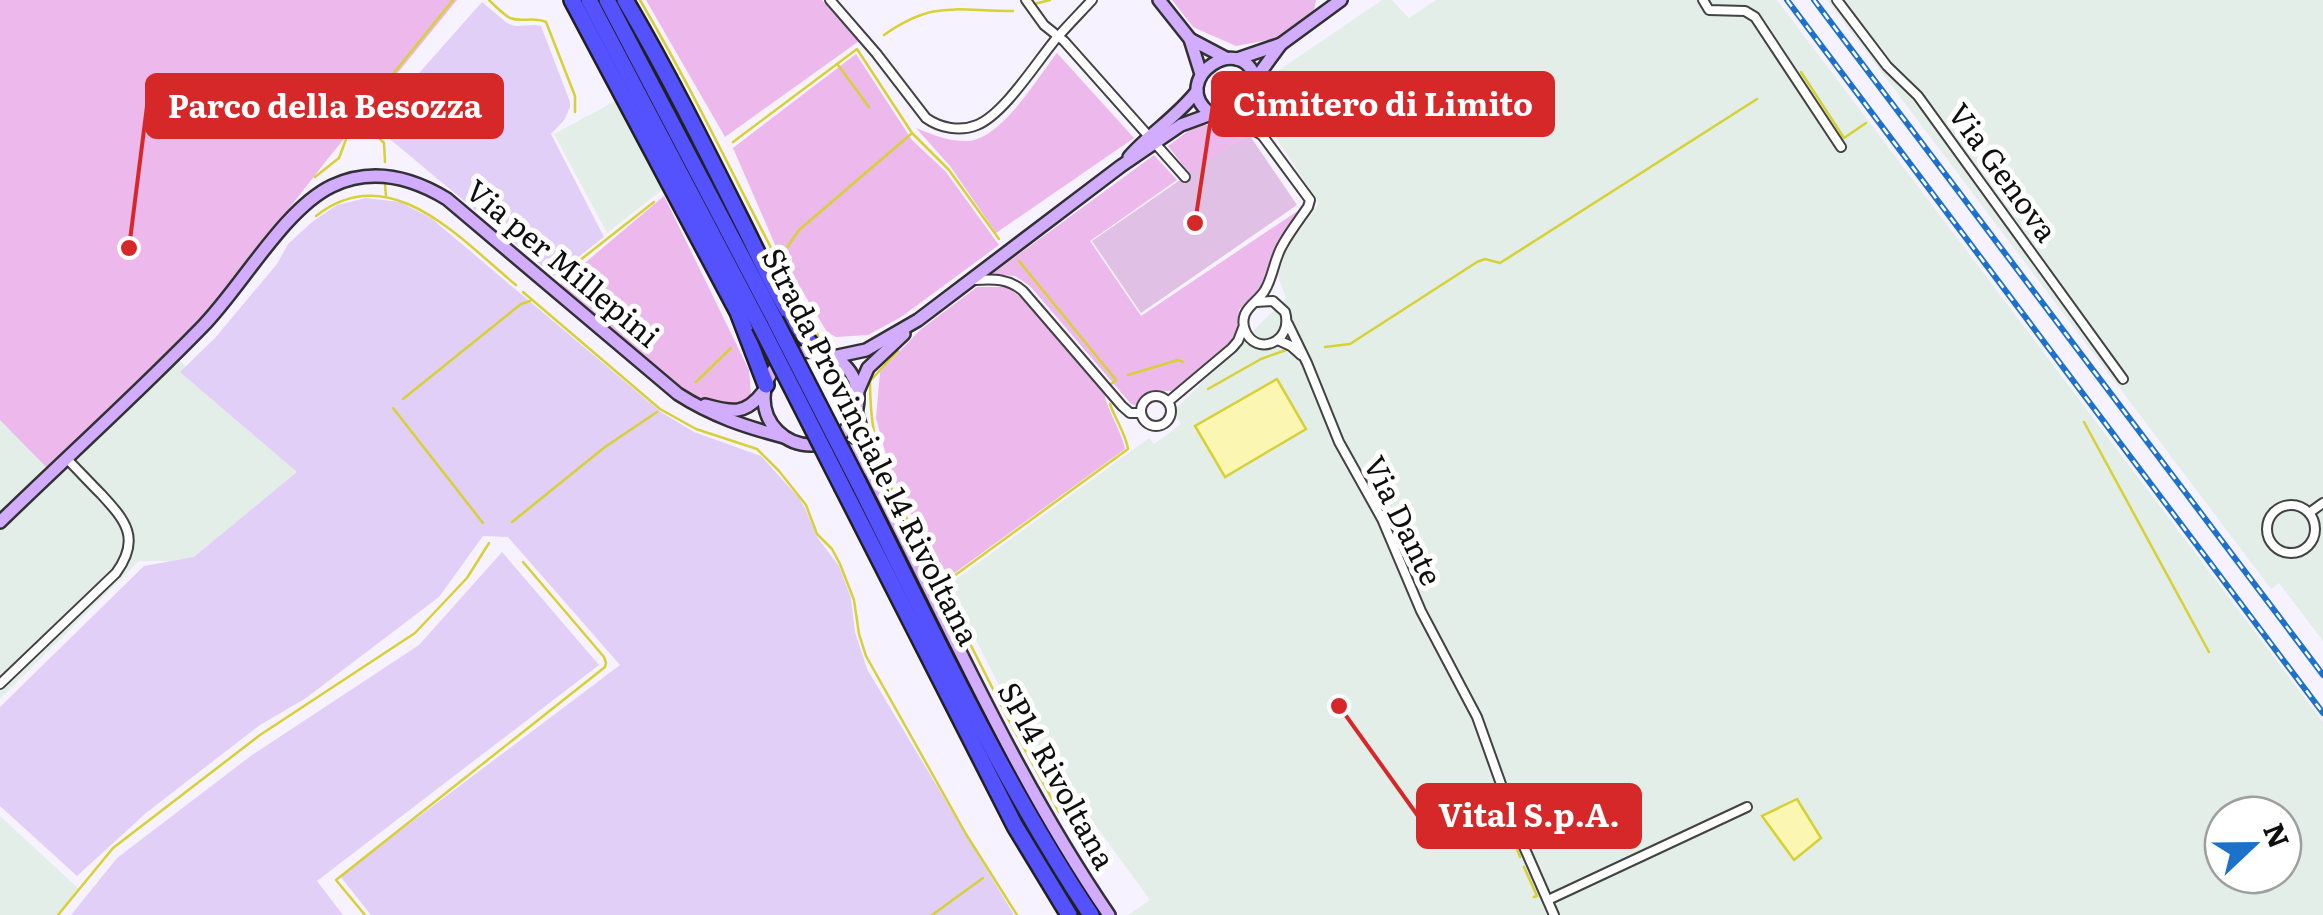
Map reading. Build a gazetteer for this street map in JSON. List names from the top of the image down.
{
  "streets": {
    "highway": ["Strada Provinciale 14 Rivoltana"],
    "street": [
      "Via Genova",
      "Via per Millepini",
      "Via Dante",
      "SP14 Rivoltana"
    ]
  },
  "crossings": [
    ["Via per Millepini", "SP14 Rivoltana"]
  ],
  "places": ["Cimitero di Limito", "Parco della Besozza", "Vital S.p.A."],
  "north": "right"
}
